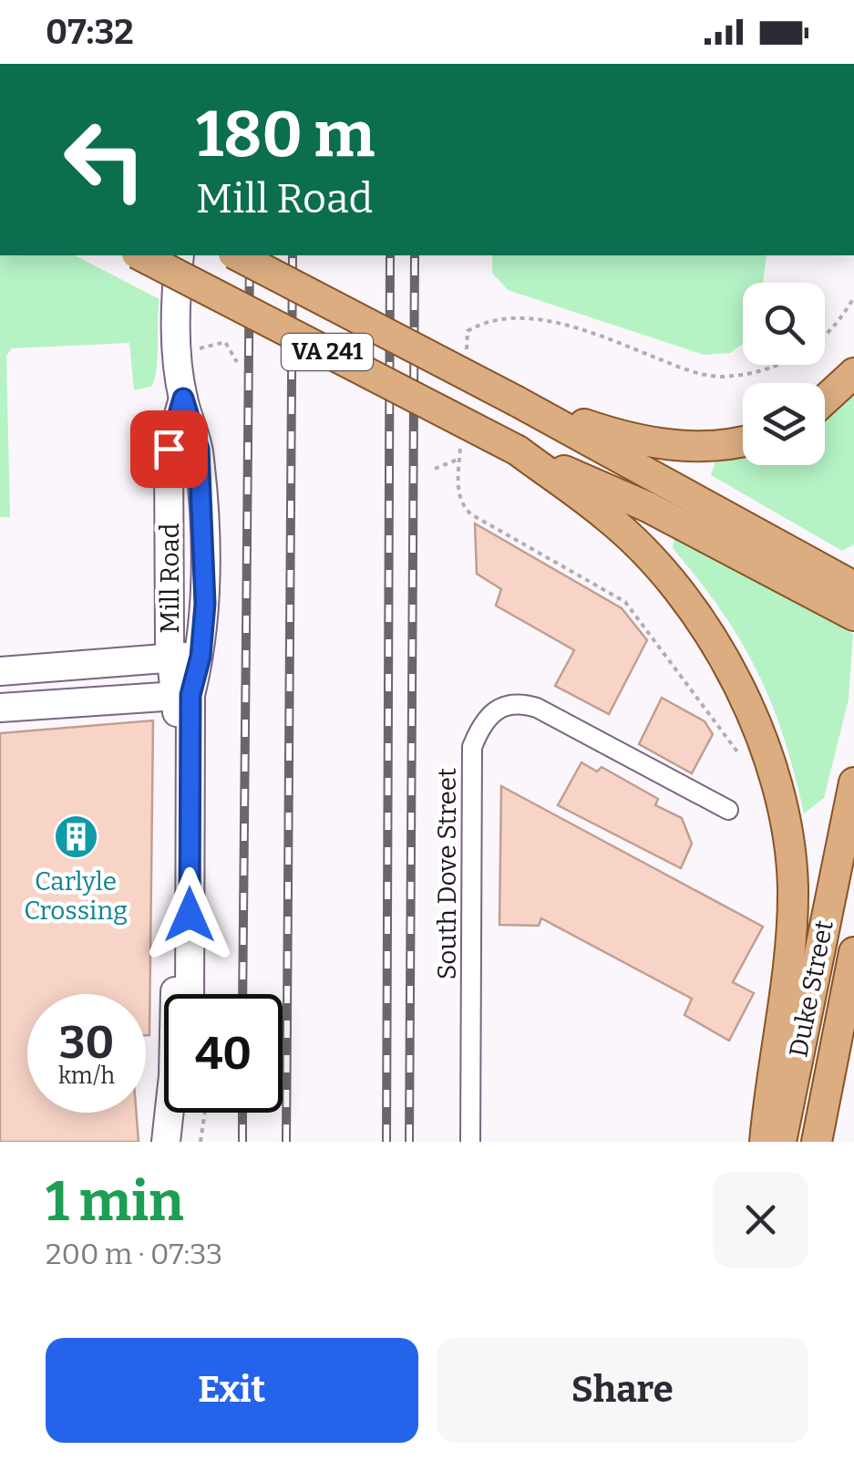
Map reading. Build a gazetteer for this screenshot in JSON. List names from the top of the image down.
{
  "streets": {
    "main road": ["VA 241", "Duke Street"],
    "street": ["Mill Road", "South Dove Street"]
  },
  "places": {
    "building": ["Carlyle Crossing"]
  },
  "page": {
    "status": "07:32",
    "turn": ["180 m", "Mill Road"],
    "speed": "30 km/h",
    "limit": "40",
    "heading": ["1 min", "200 m · 07:33"],
    "buttons": ["Exit", "Share"]
  }
}
